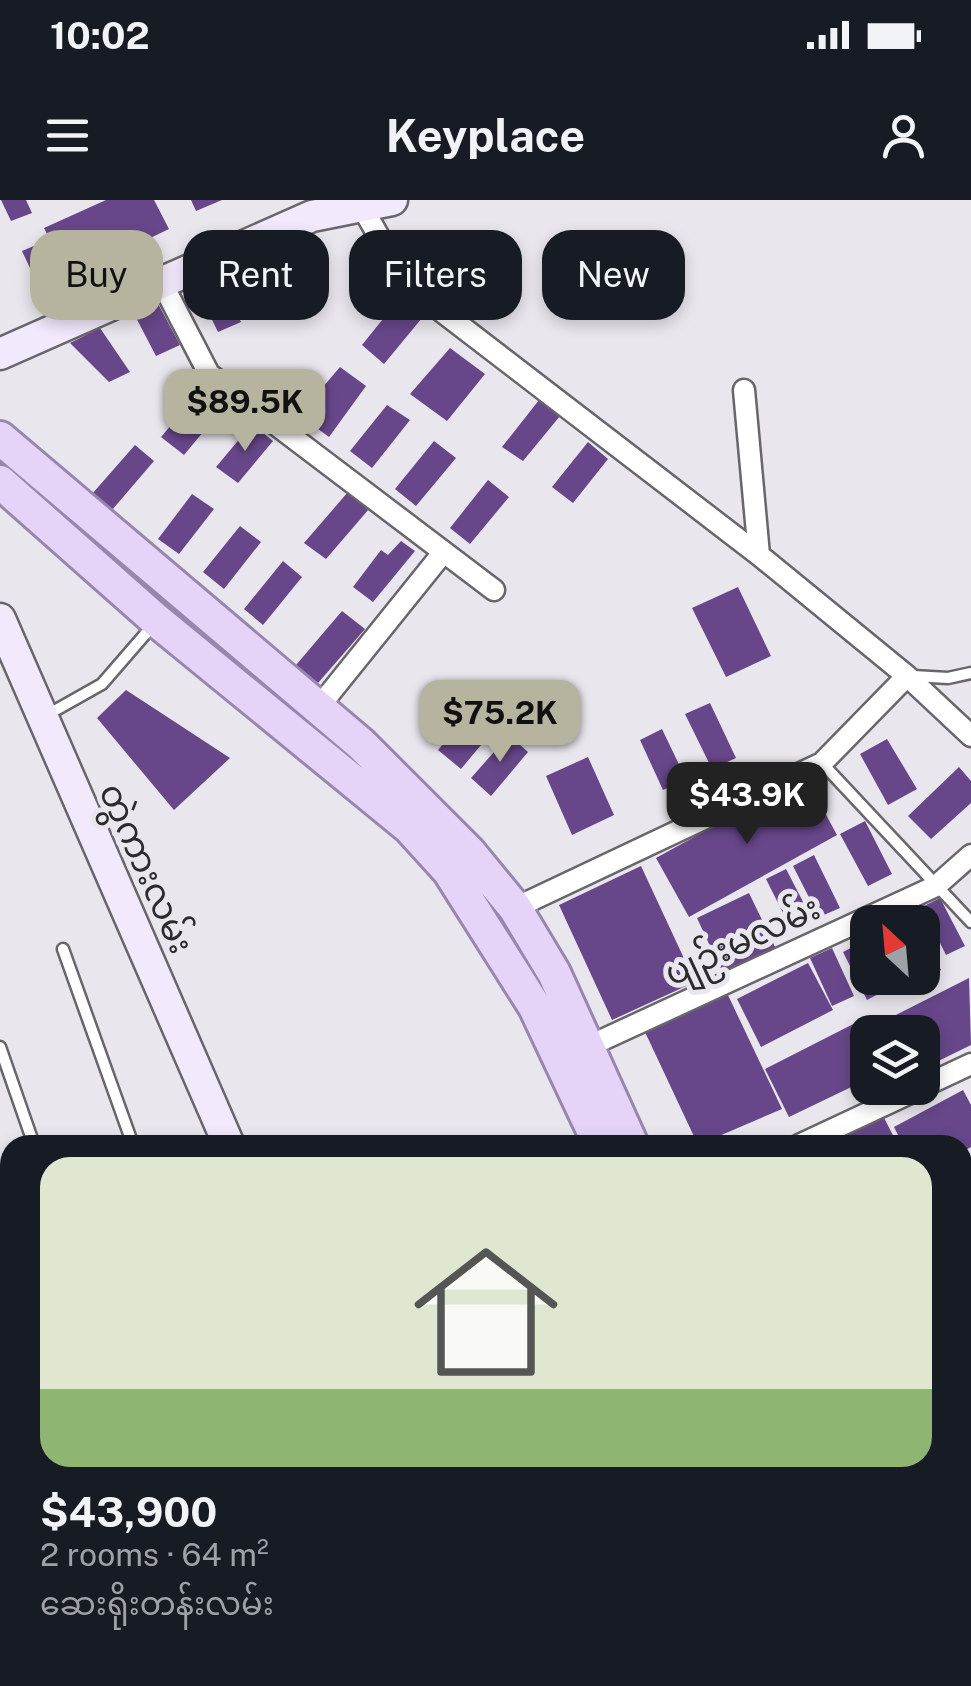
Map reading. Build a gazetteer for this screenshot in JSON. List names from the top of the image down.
{
  "streets": {
    "main road": ["တွဲကားလမ်း"],
    "street": ["ပျဉ်းမလမ်း"]
  },
  "north": "top left",
  "page": {
    "status": "10:02",
    "header": "Keyplace",
    "chip": [
      "Buy",
      "Rent",
      "Filters",
      "New"
    ],
    "price": ["$89.5K", "$75.2K", "$43.9K"],
    "list": [
      {
        "name": "$43,900",
        "note": "2 rooms · 64 m² · ဆေးရိုးတန်းလမ်း"
      }
    ]
  }
}
